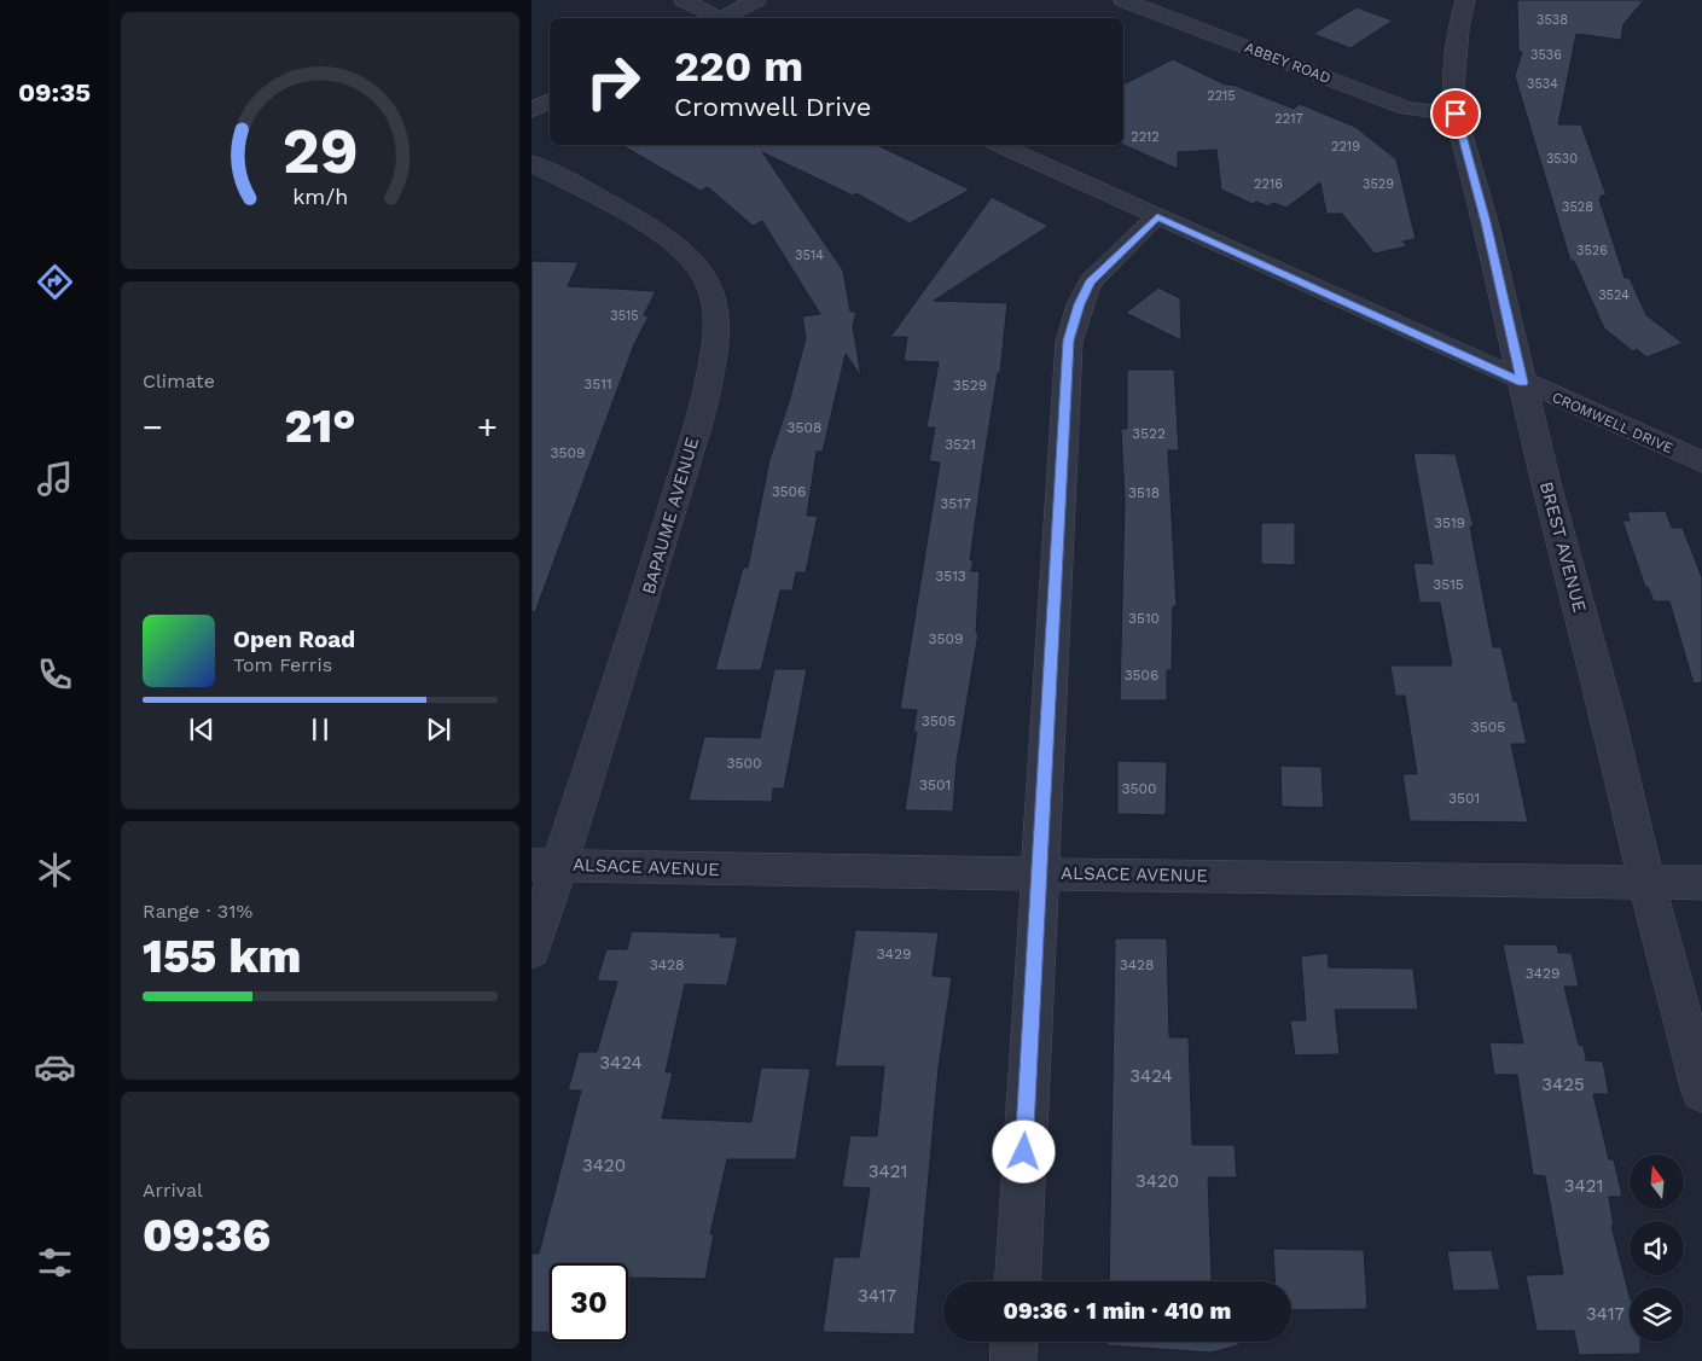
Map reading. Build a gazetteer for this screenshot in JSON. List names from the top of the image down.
{
  "streets": {
    "street": [
      "ABBEY ROAD",
      "CROMWELL DRIVE",
      "BAPAUME AVENUE",
      "BREST AVENUE",
      "ALSACE AVENUE"
    ]
  },
  "crossings": [
    ["ABBEY ROAD", "BREST AVENUE"],
    ["CROMWELL DRIVE", "BREST AVENUE"],
    ["BAPAUME AVENUE", "ALSACE AVENUE"],
    ["BREST AVENUE", "ALSACE AVENUE"]
  ],
  "house_numbers": [
    "3538",
    "3536",
    "3534",
    "2215",
    "2217",
    "2212",
    "2219",
    "3530",
    "2216",
    "3529",
    "3528",
    "3526",
    "3514",
    "3524",
    "3515",
    "3511",
    "3529",
    "3508",
    "3522",
    "3521",
    "3509",
    "3506",
    "3518",
    "3517",
    "3519",
    "3513",
    "3515",
    "3510",
    "3509",
    "3506",
    "3505",
    "3505",
    "3500",
    "3501",
    "3500",
    "3501",
    "3429",
    "3428",
    "3428",
    "3429",
    "3424",
    "3424",
    "3425",
    "3420",
    "3421",
    "3420",
    "3421",
    "3417",
    "3417"
  ],
  "north": "top",
  "page": {
    "tabs": "09:35",
    "turn": ["220 m", "Cromwell Drive"],
    "tile": [
      "Climate",
      ["Range · 31%", "155 km"],
      ["Arrival", "09:36"]
    ],
    "heat": ["−", "21°", "+"],
    "song": ["Open Road", "Tom Ferris"],
    "limit": "30",
    "trip": "09:36 · 1 min · 410 m",
    "gauge": ["29", "km/h"]
  }
}
